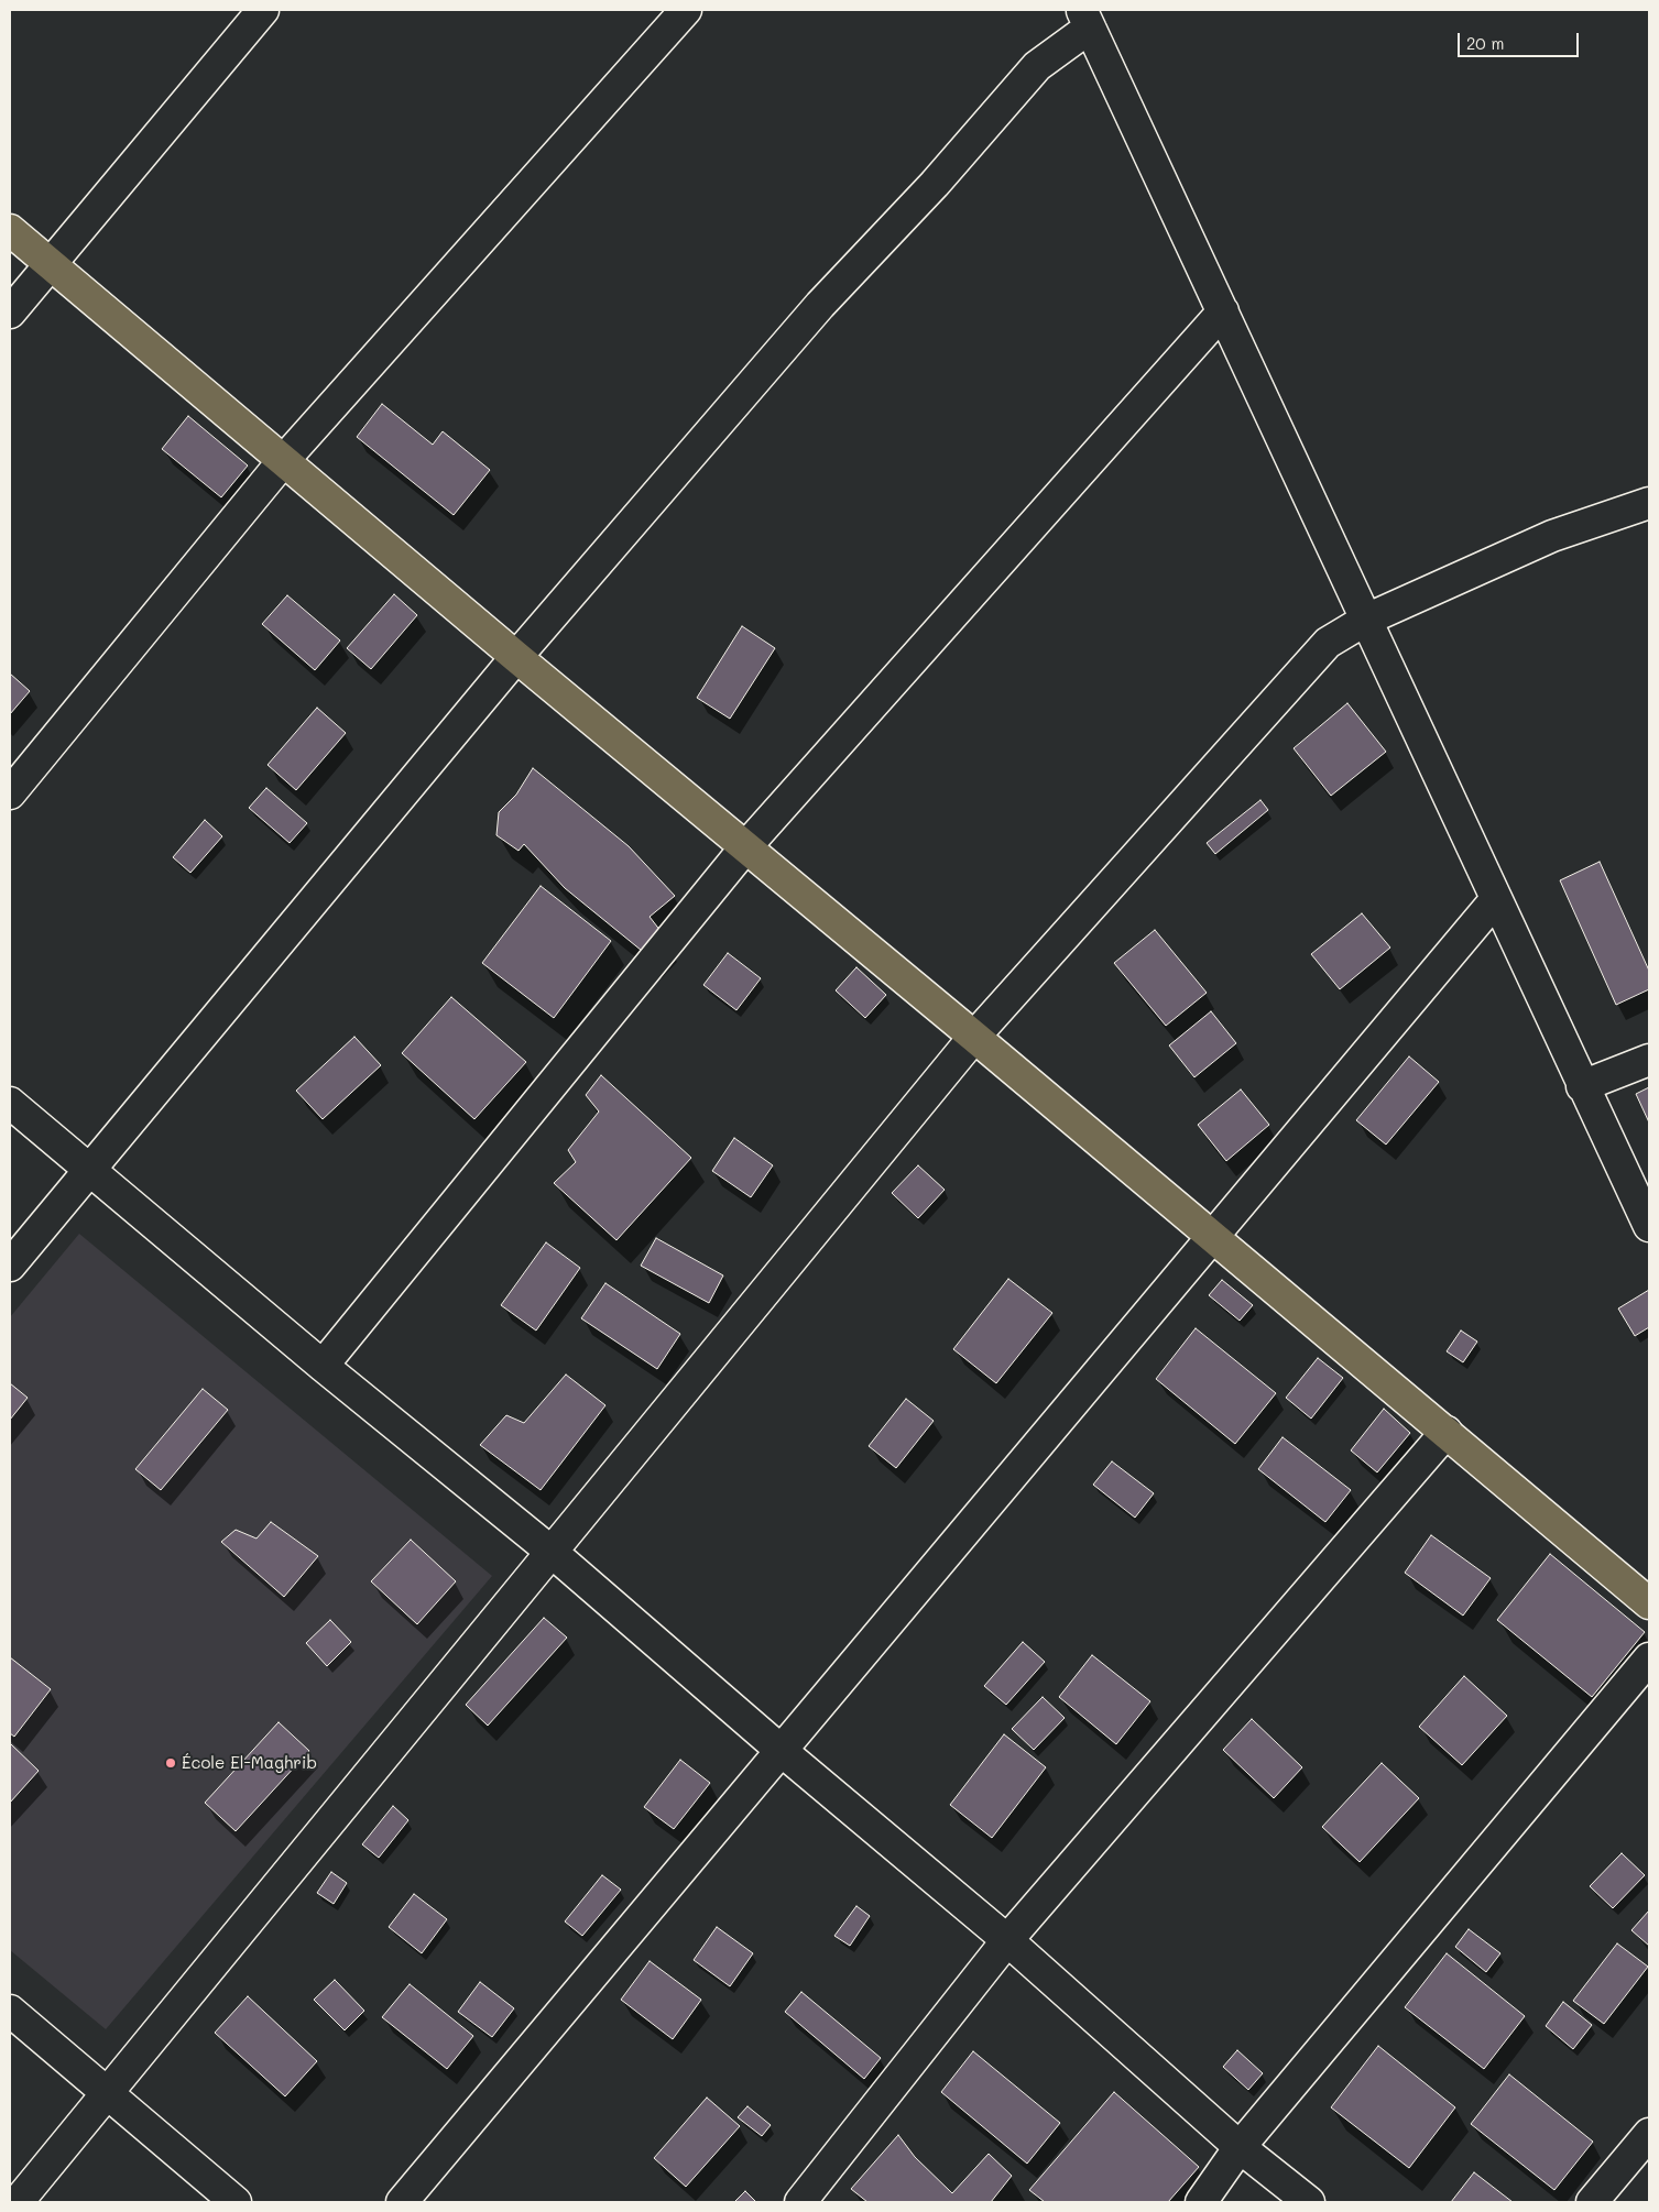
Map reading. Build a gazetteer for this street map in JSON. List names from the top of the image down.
{
  "places": ["École El-Maghrib"],
  "scale_bar": "20 m"
}
